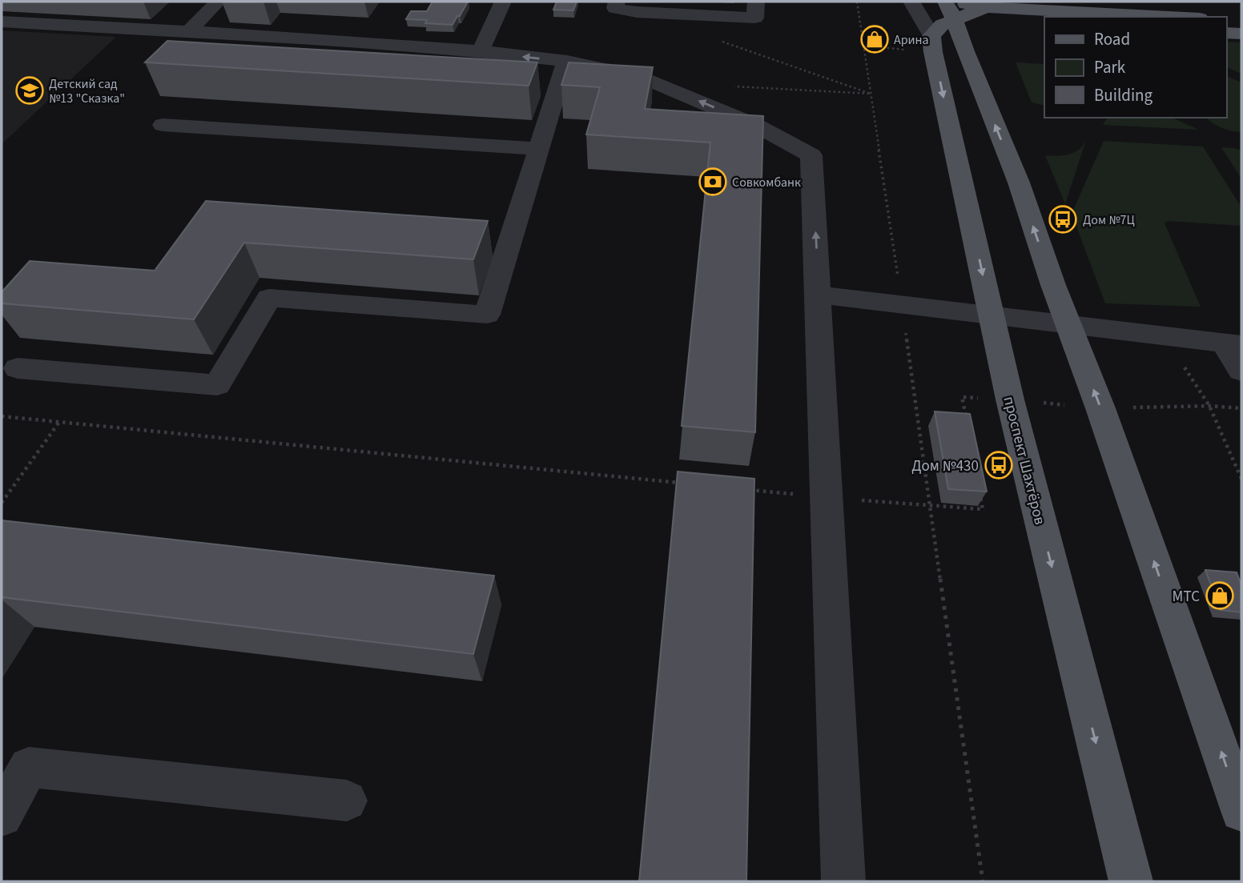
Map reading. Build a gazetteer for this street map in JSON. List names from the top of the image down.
{
  "streets": {
    "main road": ["проспект Шахтёров"]
  },
  "places": {
    "shop": ["Арина", "МТС"],
    "school or university": ["Детский сад №13 \"Сказка\""],
    "bank": ["Совкомбанк"],
    "bus stop": ["Дом №7Ц", "Дом №430"]
  },
  "legend": ["Road", "Park", "Building"]
}
